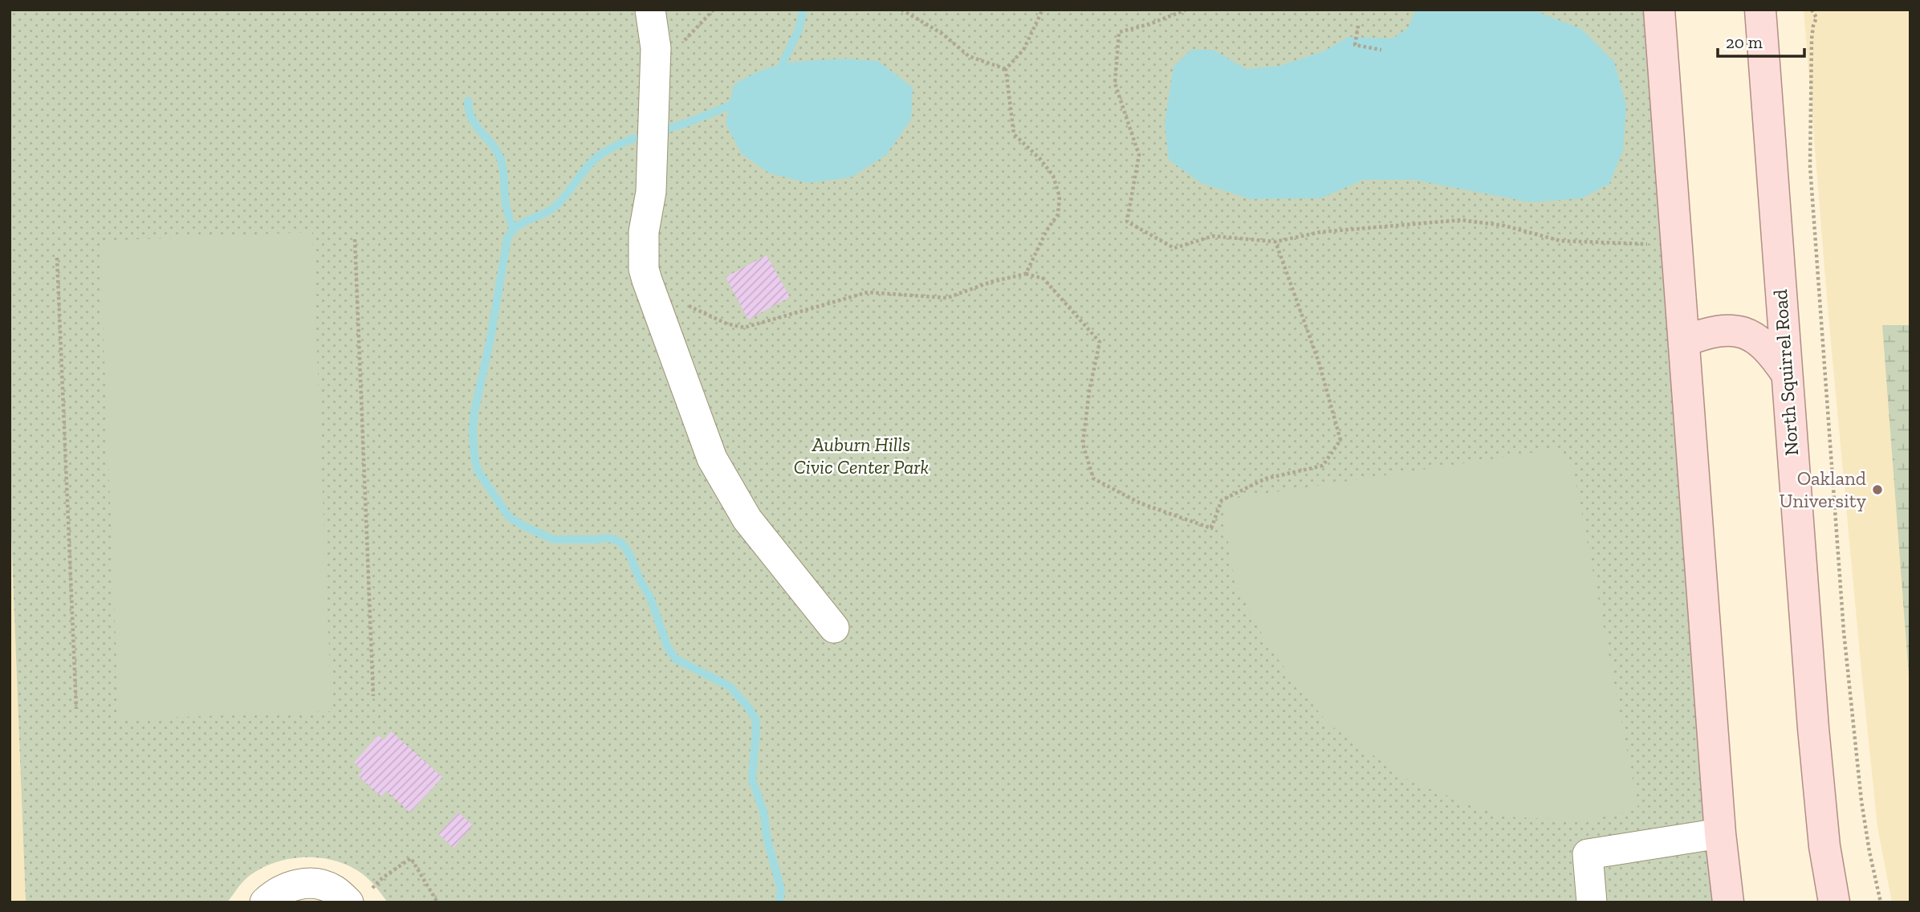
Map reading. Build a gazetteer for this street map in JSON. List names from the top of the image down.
{
  "streets": {
    "main road": ["North Squirrel Road"]
  },
  "parks": ["Auburn Hills Civic Center Park"],
  "places": ["Oakland University"],
  "scale_bar": "20 m"
}
